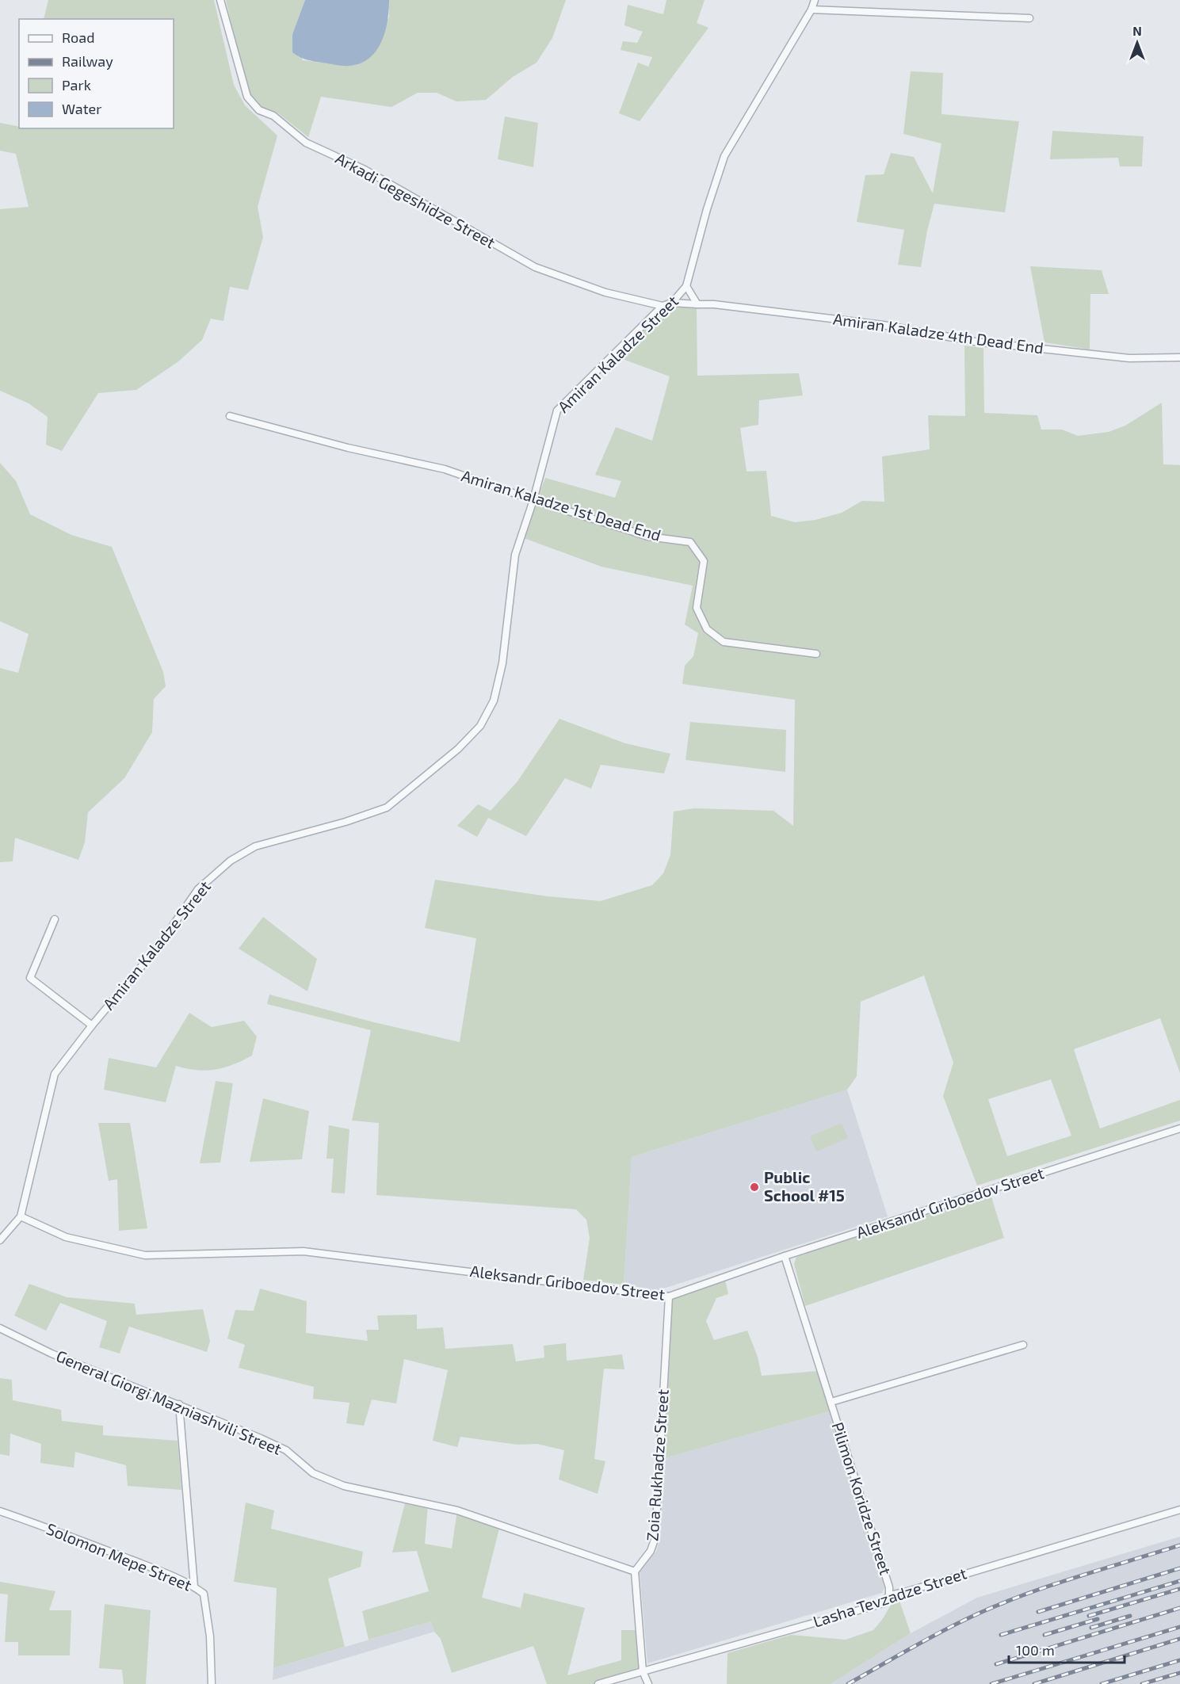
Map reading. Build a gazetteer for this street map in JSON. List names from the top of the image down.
{
  "streets": {
    "street": [
      "Arkadi Gegeshidze Street",
      "Amiran Kaladze 4th Dead End",
      "Amiran Kaladze Street",
      "Amiran Kaladze 1st Dead End",
      "Aleksandr Griboedov Street",
      "General Giorgi Mazniashvili Street",
      "Zoia Rukhadze Street",
      "Pilimon Koridze Street",
      "Solomon Mepe Street",
      "Lasha Tevzadze Street"
    ]
  },
  "crossings": [
    ["Arkadi Gegeshidze Street", "Amiran Kaladze Street"],
    ["Amiran Kaladze 4th Dead End", "Amiran Kaladze Street"],
    ["Amiran Kaladze Street", "Amiran Kaladze 1st Dead End"],
    ["Amiran Kaladze Street", "Aleksandr Griboedov Street"],
    ["Aleksandr Griboedov Street", "Zoia Rukhadze Street"],
    ["Aleksandr Griboedov Street", "Pilimon Koridze Street"],
    ["General Giorgi Mazniashvili Street", "Zoia Rukhadze Street"],
    ["Pilimon Koridze Street", "Lasha Tevzadze Street"]
  ],
  "places": ["Public School #15"],
  "legend": [
    "Road",
    "Railway",
    "Park",
    "Water"
  ],
  "scale_bar": "100 m",
  "north": "top"
}
